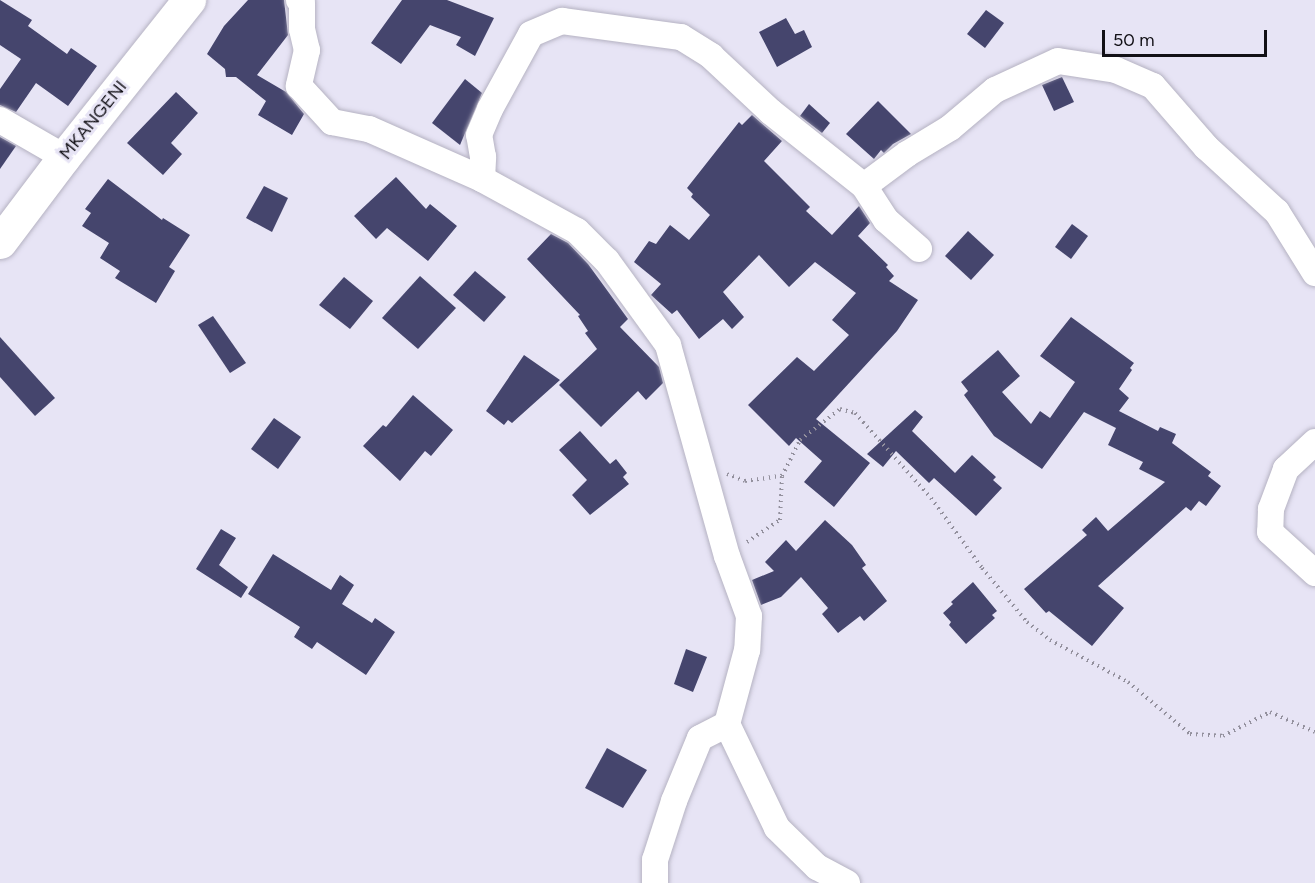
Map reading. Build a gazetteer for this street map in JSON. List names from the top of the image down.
{
  "streets": {
    "street": ["MKANGENI"]
  },
  "scale_bar": "50 m"
}
